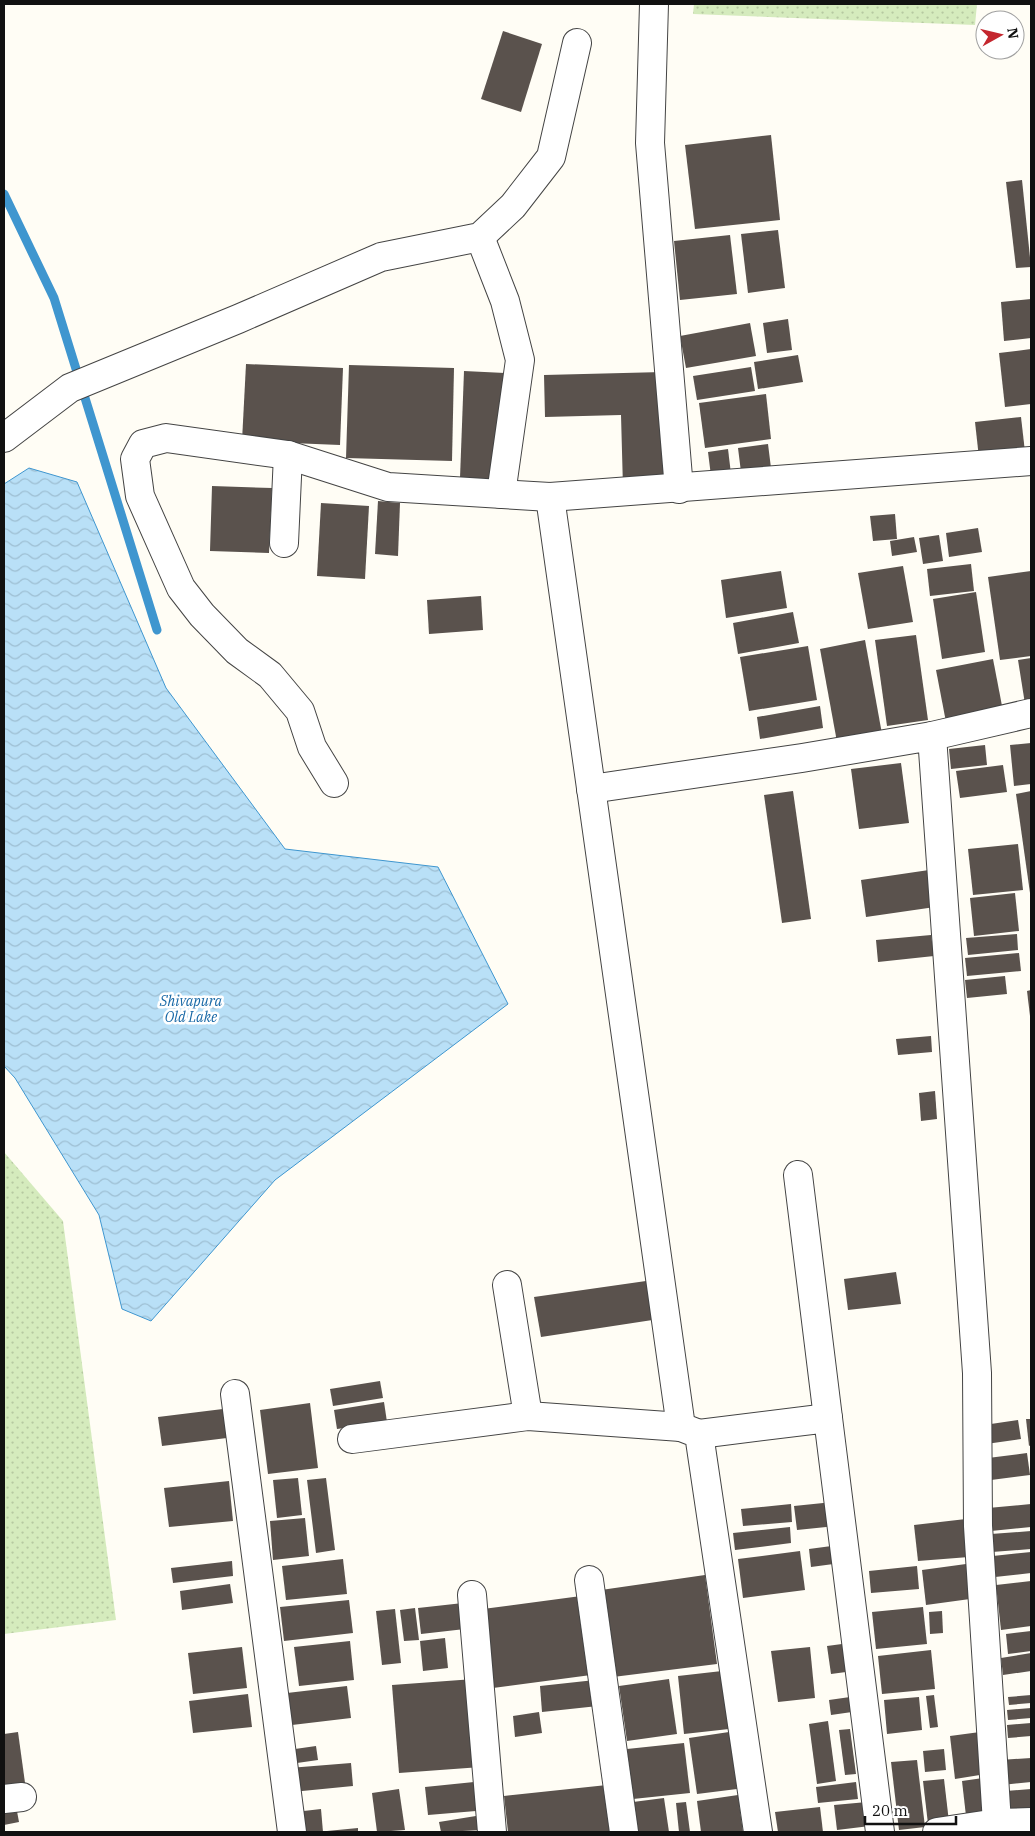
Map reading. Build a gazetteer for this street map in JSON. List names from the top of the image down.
{
  "water": ["Shivapura Old Lake"],
  "scale_bar": "20 m",
  "north": "right"
}
